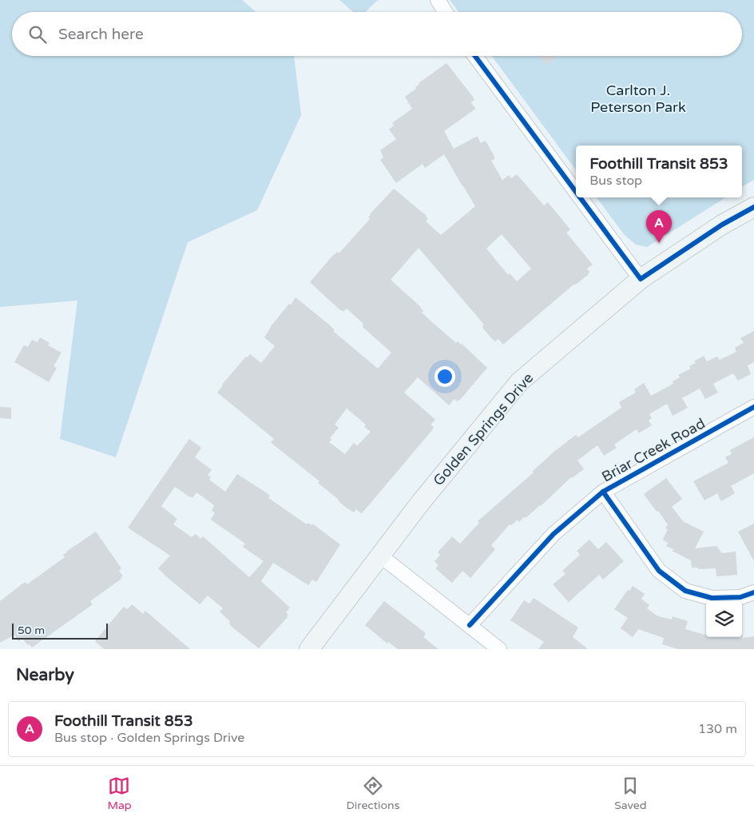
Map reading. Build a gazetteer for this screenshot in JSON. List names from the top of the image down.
{
  "streets": {
    "main road": ["Golden Springs Drive"],
    "street": ["Briar Creek Road"]
  },
  "parks": ["Carlton J. Peterson Park"],
  "scale_bar": "50 m",
  "page": {
    "search": "Search here",
    "popup": ["Foothill Transit 853", "Bus stop"],
    "pins": "A",
    "scale": "50 m",
    "heading": "Nearby",
    "list": [
      {
        "mark": "A",
        "name": "Foothill Transit 853",
        "note": "Bus stop · Golden Springs Drive",
        "value": "130 m"
      }
    ],
    "nav": ["Map", "Directions", "Saved"]
  }
}
